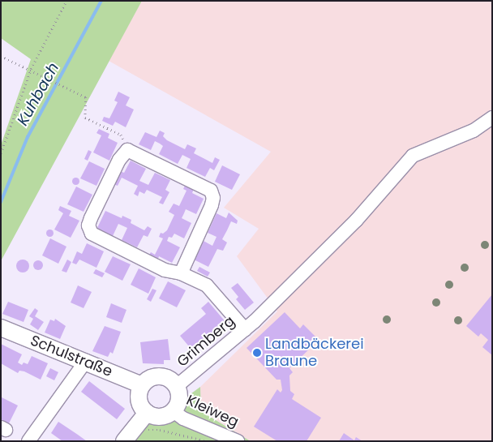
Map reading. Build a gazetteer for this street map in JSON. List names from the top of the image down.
{
  "streets": {
    "main road": ["Schulstraße"],
    "street": ["Grimberg", "Kleiweg"]
  },
  "crossings": [
    ["Grimberg", "Schulstraße"],
    ["Grimberg", "Kleiweg"],
    ["Schulstraße", "Kleiweg"]
  ],
  "water": ["Kuhbach"],
  "places": ["Landbäckerei Braune"]
}
